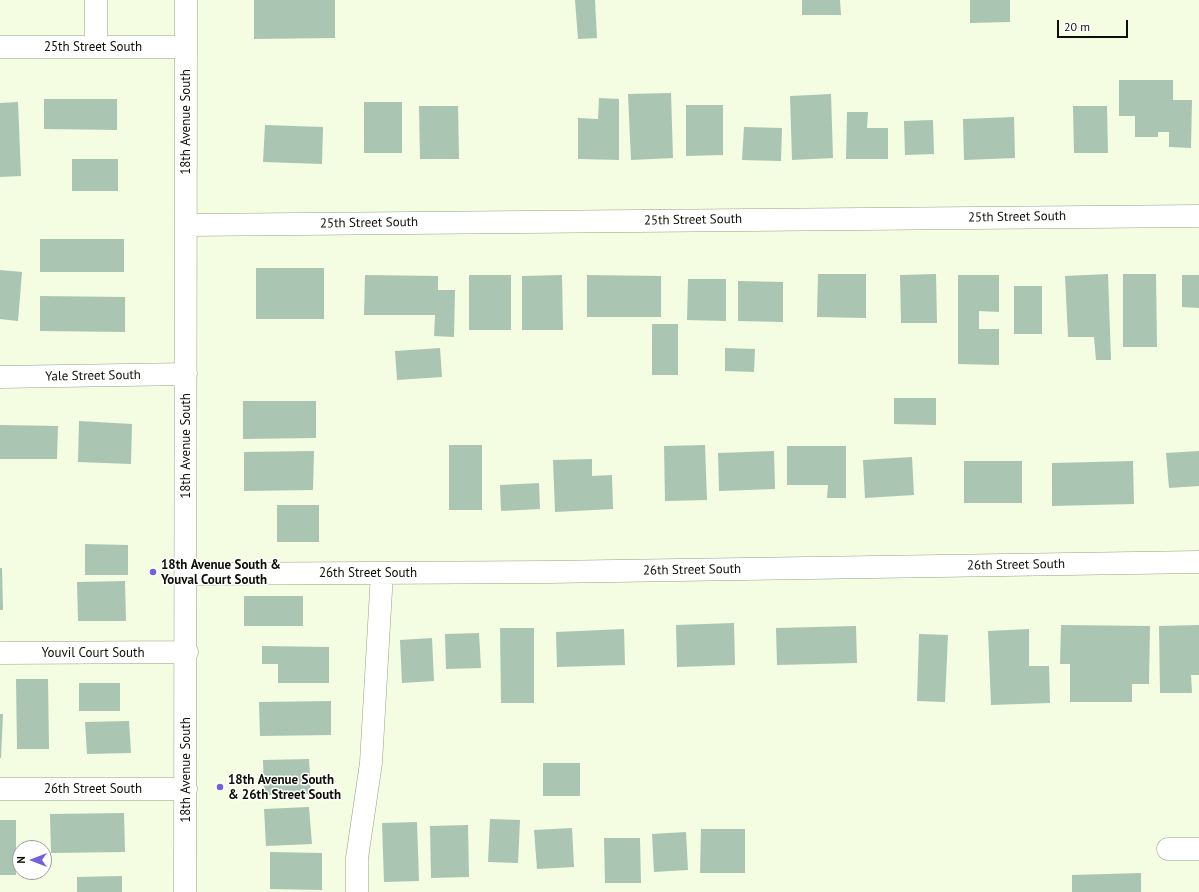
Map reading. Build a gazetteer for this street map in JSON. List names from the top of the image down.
{
  "streets": {
    "street": [
      "25th Street South",
      "18th Avenue South",
      "Yale Street South",
      "26th Street South",
      "Youvil Court South"
    ]
  },
  "crossings": [
    ["25th Street South", "18th Avenue South"],
    ["18th Avenue South", "Yale Street South"],
    ["18th Avenue South", "26th Street South"],
    ["18th Avenue South", "Youvil Court South"]
  ],
  "places": ["18th Avenue South & Youval Court South", "18th Avenue South & 26th Street South"],
  "scale_bar": "20 m",
  "north": "left"
}
